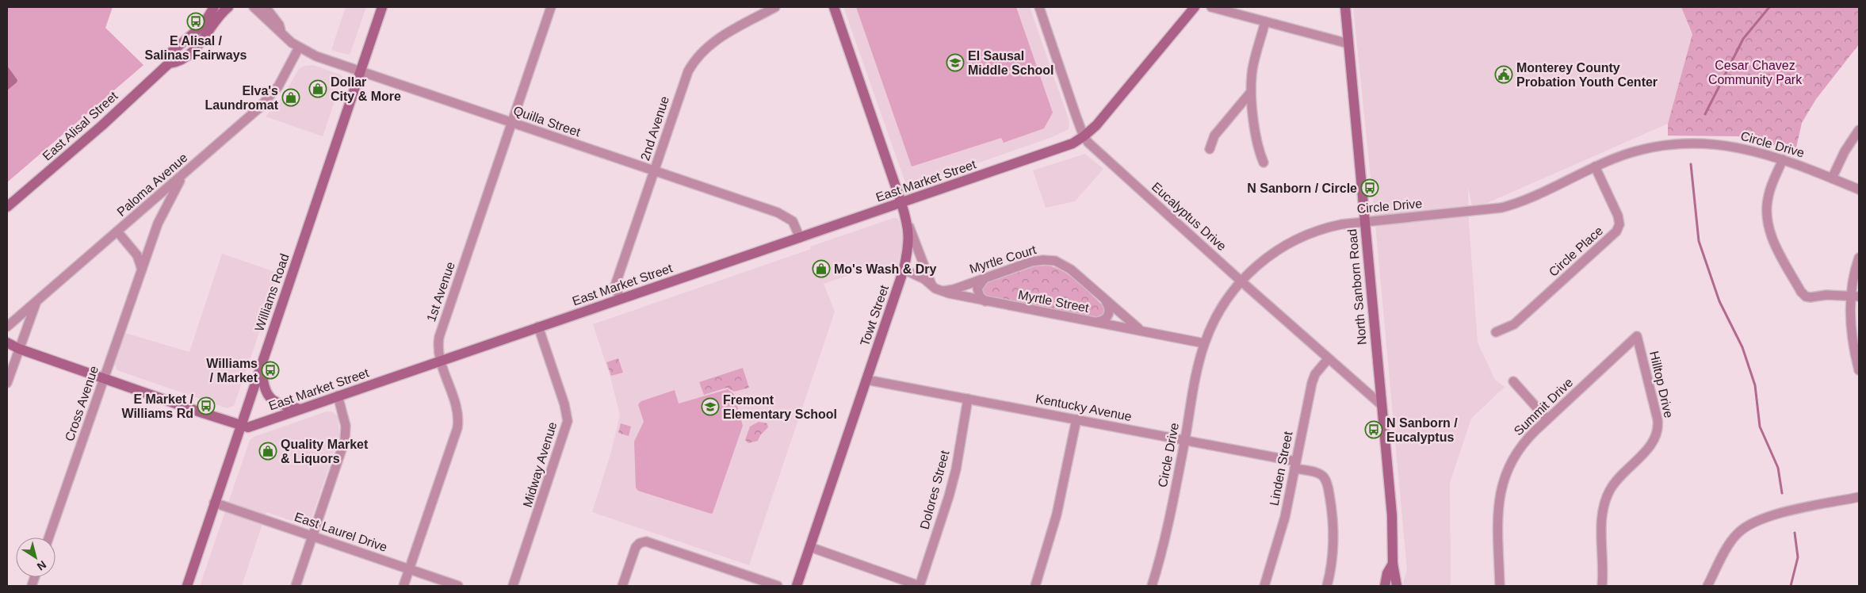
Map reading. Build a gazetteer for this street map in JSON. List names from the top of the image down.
{
  "streets": {
    "main road": [
      "East Alisal Street",
      "East Market Street",
      "North Sanborn Road",
      "Williams Road",
      "Towt Street"
    ],
    "street": [
      "Quilla Street",
      "2nd Avenue",
      "Circle Drive",
      "Paloma Avenue",
      "Eucalyptus Drive",
      "Circle Place",
      "Myrtle Court",
      "1st Avenue",
      "Myrtle Street",
      "Hilltop Drive",
      "Cross Avenue",
      "Summit Drive",
      "Kentucky Avenue",
      "Midway Avenue",
      "Linden Street",
      "Dolores Street",
      "East Laurel Drive"
    ]
  },
  "crossings": [
    ["Quilla Street", "2nd Avenue"],
    ["Quilla Street", "East Market Street"],
    ["Quilla Street", "Paloma Avenue"],
    ["Quilla Street", "1st Avenue"],
    ["Quilla Street", "Williams Road"],
    ["2nd Avenue", "East Market Street"],
    ["Circle Drive", "Eucalyptus Drive"],
    ["Circle Drive", "Circle Place"],
    ["Circle Drive", "North Sanborn Road"],
    ["Circle Drive", "Myrtle Street"],
    ["Circle Drive", "Kentucky Avenue"],
    ["East Market Street", "Eucalyptus Drive"],
    ["East Market Street", "1st Avenue"],
    ["East Market Street", "Williams Road"],
    ["East Market Street", "Towt Street"],
    ["East Market Street", "Cross Avenue"],
    ["East Market Street", "Midway Avenue"],
    ["Paloma Avenue", "Cross Avenue"],
    ["Eucalyptus Drive", "North Sanborn Road"],
    ["Eucalyptus Drive", "Linden Street"],
    ["Myrtle Court", "Myrtle Street"],
    ["1st Avenue", "East Laurel Drive"],
    ["Williams Road", "East Laurel Drive"],
    ["Myrtle Street", "Towt Street"],
    ["Towt Street", "Kentucky Avenue"],
    ["Hilltop Drive", "Summit Drive"],
    ["Kentucky Avenue", "Linden Street"],
    ["Kentucky Avenue", "Dolores Street"]
  ],
  "parks": ["Cesar Chavez Community Park"],
  "places": {
    "bus stop": [
      "E Alisal / Salinas Fairways",
      "N Sanborn / Circle",
      "Williams / Market",
      "E Market / Williams Rd",
      "N Sanborn / Eucalyptus"
    ],
    "school or university": ["El Sausal Middle School", "Fremont Elementary School"],
    "public building": ["Monterey County Probation Youth Center"],
    "shop": [
      "Dollar City & More",
      "Elva's Laundromat",
      "Mo's Wash & Dry",
      "Quality Market & Liquors"
    ]
  },
  "north": "bottom right"
}
